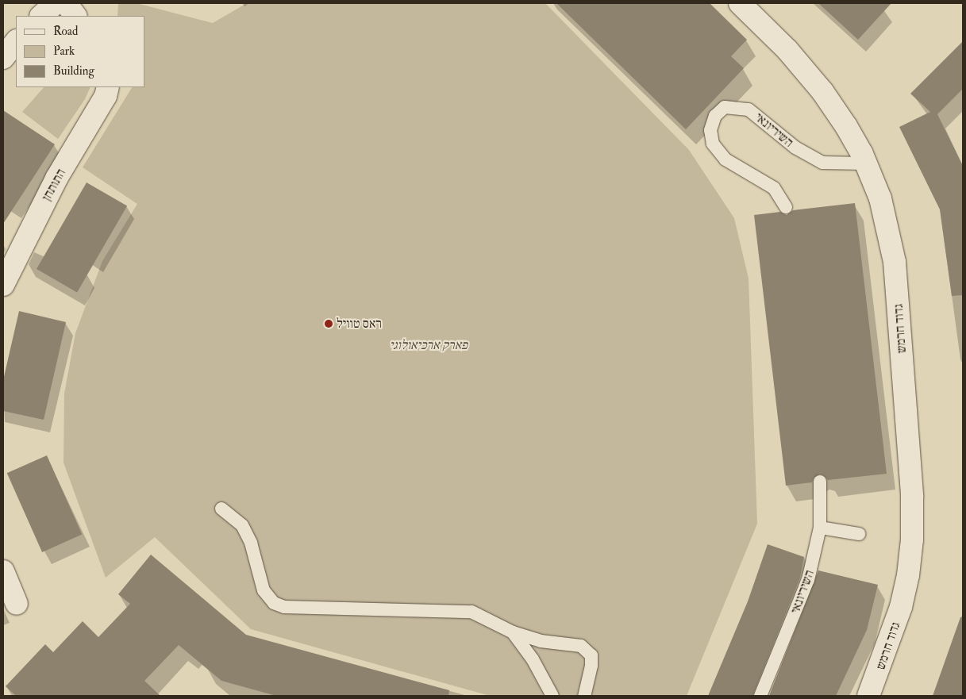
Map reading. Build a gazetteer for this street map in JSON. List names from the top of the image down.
{
  "streets": {
    "street": ["התותחן", "גדוד חרמש"],
    "lane": ["השיריונאי"]
  },
  "crossings": [
    ["השיריונאי", "גדוד חרמש"]
  ],
  "parks": ["פארק ארכיאולוגי"],
  "places": ["ראס טוויל"],
  "legend": ["Road", "Park", "Building"]
}
